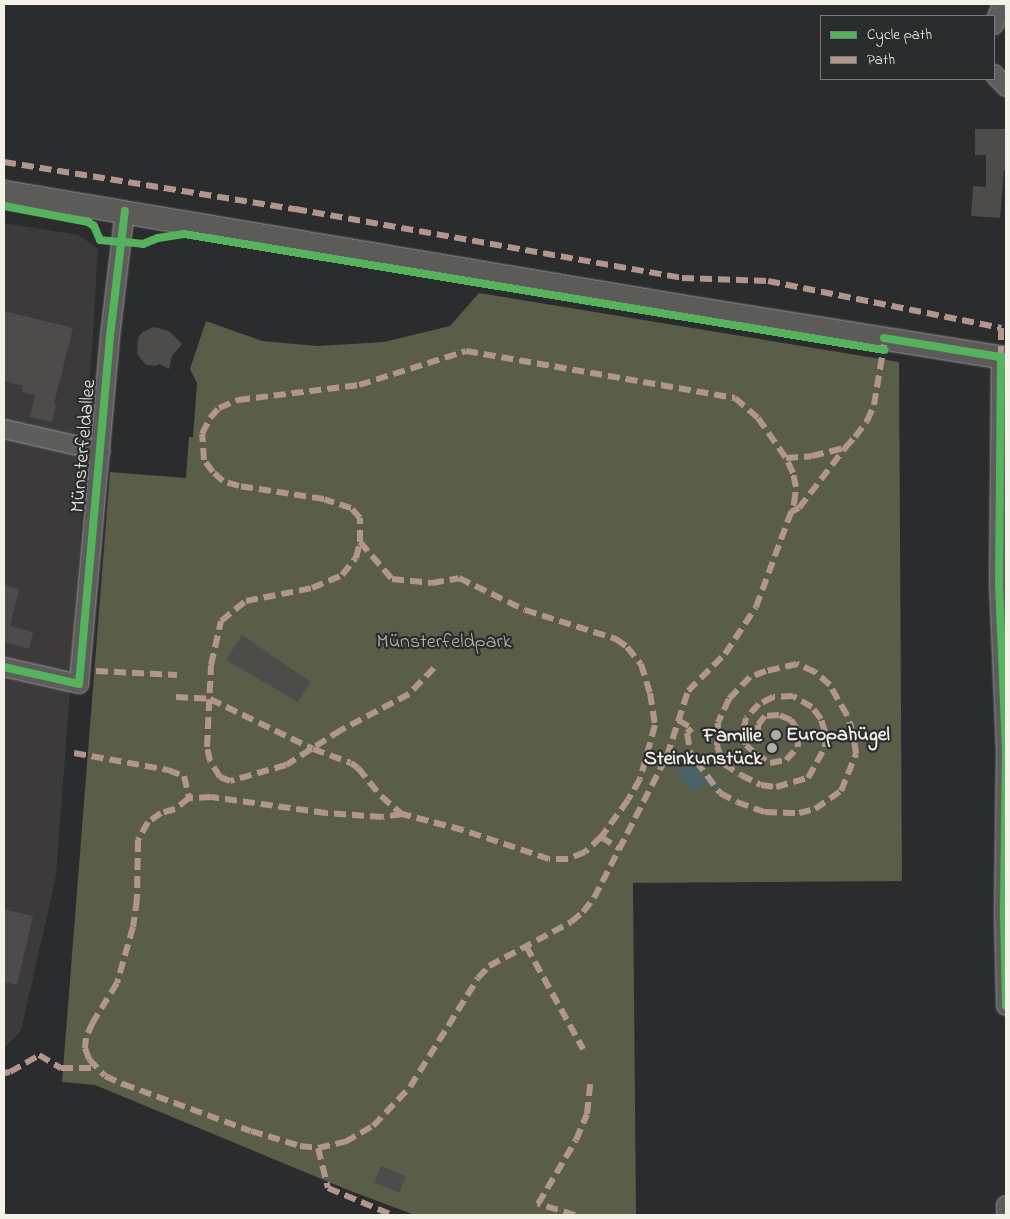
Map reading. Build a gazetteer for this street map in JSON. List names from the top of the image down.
{
  "streets": {
    "street": ["Münsterfeldallee"]
  },
  "parks": ["Münsterfeldpark"],
  "places": ["Europahügel", "Familie Steinkunstück"],
  "legend": ["Cycle path", "Path"]
}
